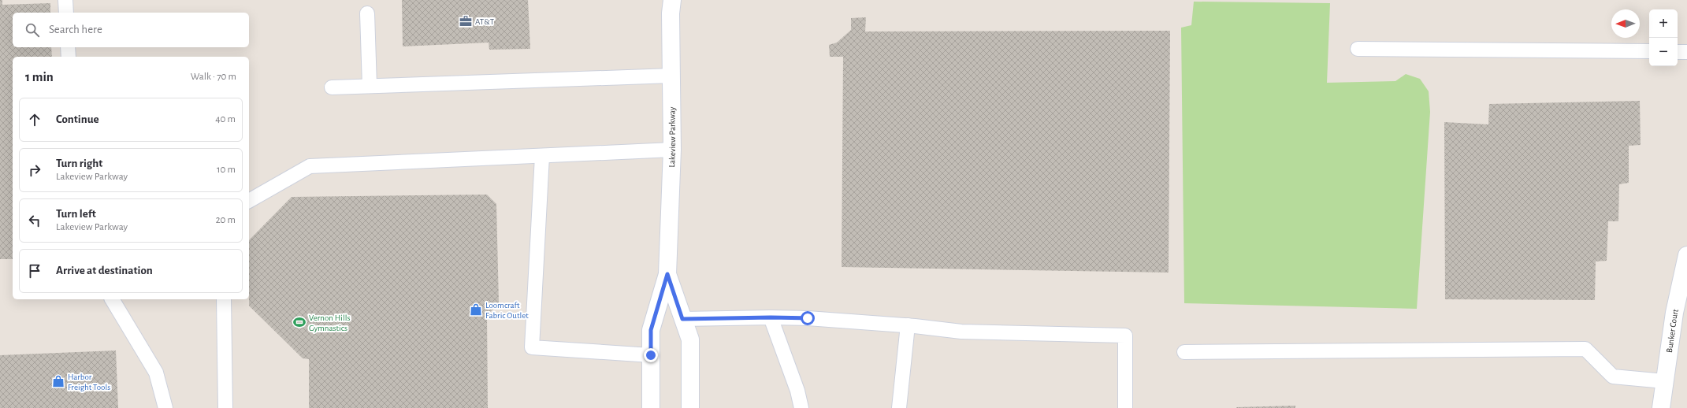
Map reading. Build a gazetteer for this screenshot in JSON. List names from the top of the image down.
{
  "streets": {
    "street": ["Lakeview Parkway", "Bunker Court"]
  },
  "places": {
    "office": ["AT&T"],
    "shop": ["Loomcraft Fabric Outlet", "Harbor Freight Tools"],
    "sports": ["Vernon Hills Gymnastics"]
  },
  "north": "left",
  "page": {
    "map_buttons": ["+", "−"],
    "search": "Search here",
    "heading": ["1 min", "Walk · 70 m"],
    "list": [
      ["Continue", "40 m"],
      ["Turn right", "Lakeview Parkway", "10 m"],
      ["Turn left", "Lakeview Parkway", "20 m"],
      "Arrive at destination"
    ]
  }
}
